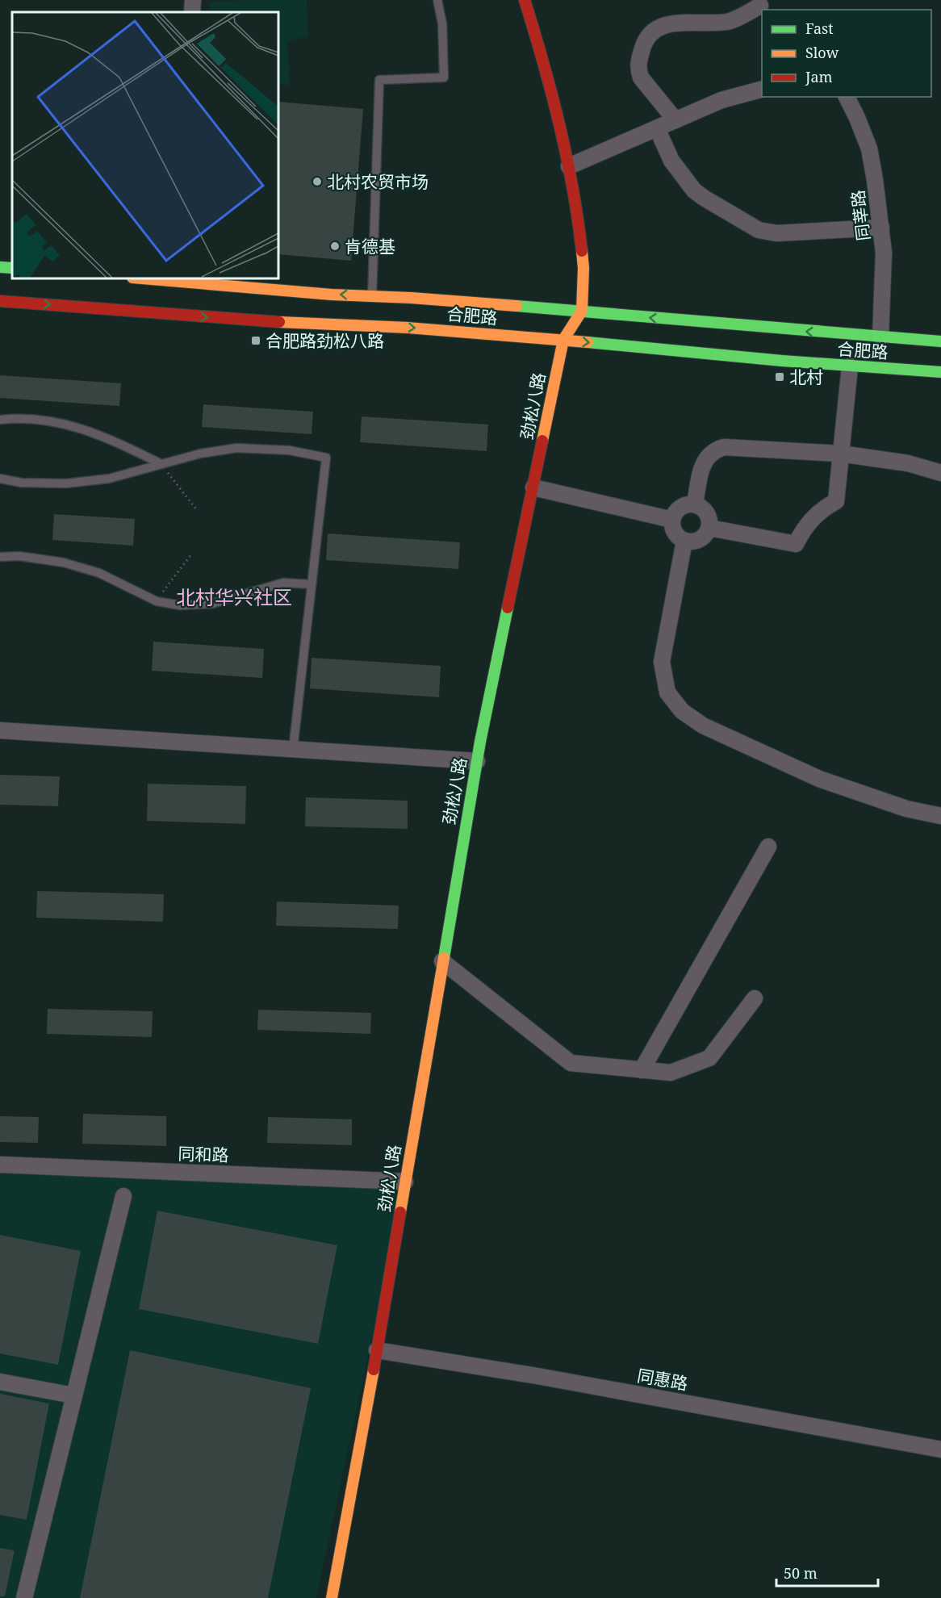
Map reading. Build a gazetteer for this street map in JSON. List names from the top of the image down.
{
  "streets": {
    "main road": ["合肥路", "劲松八路"],
    "street": ["同莘路", "同和路", "同惠路"]
  },
  "crossings": [
    ["同莘路", "合肥路"],
    ["合肥路", "劲松八路"],
    ["劲松八路", "同和路"],
    ["劲松八路", "同惠路"]
  ],
  "districts": ["北村华兴社区"],
  "places": {
    "other": ["北村农贸市场", "肯德基"],
    "transit": ["合肥路劲松八路", "北村"]
  },
  "legend": ["Fast", "Slow", "Jam"],
  "scale_bar": "50 m"
}
